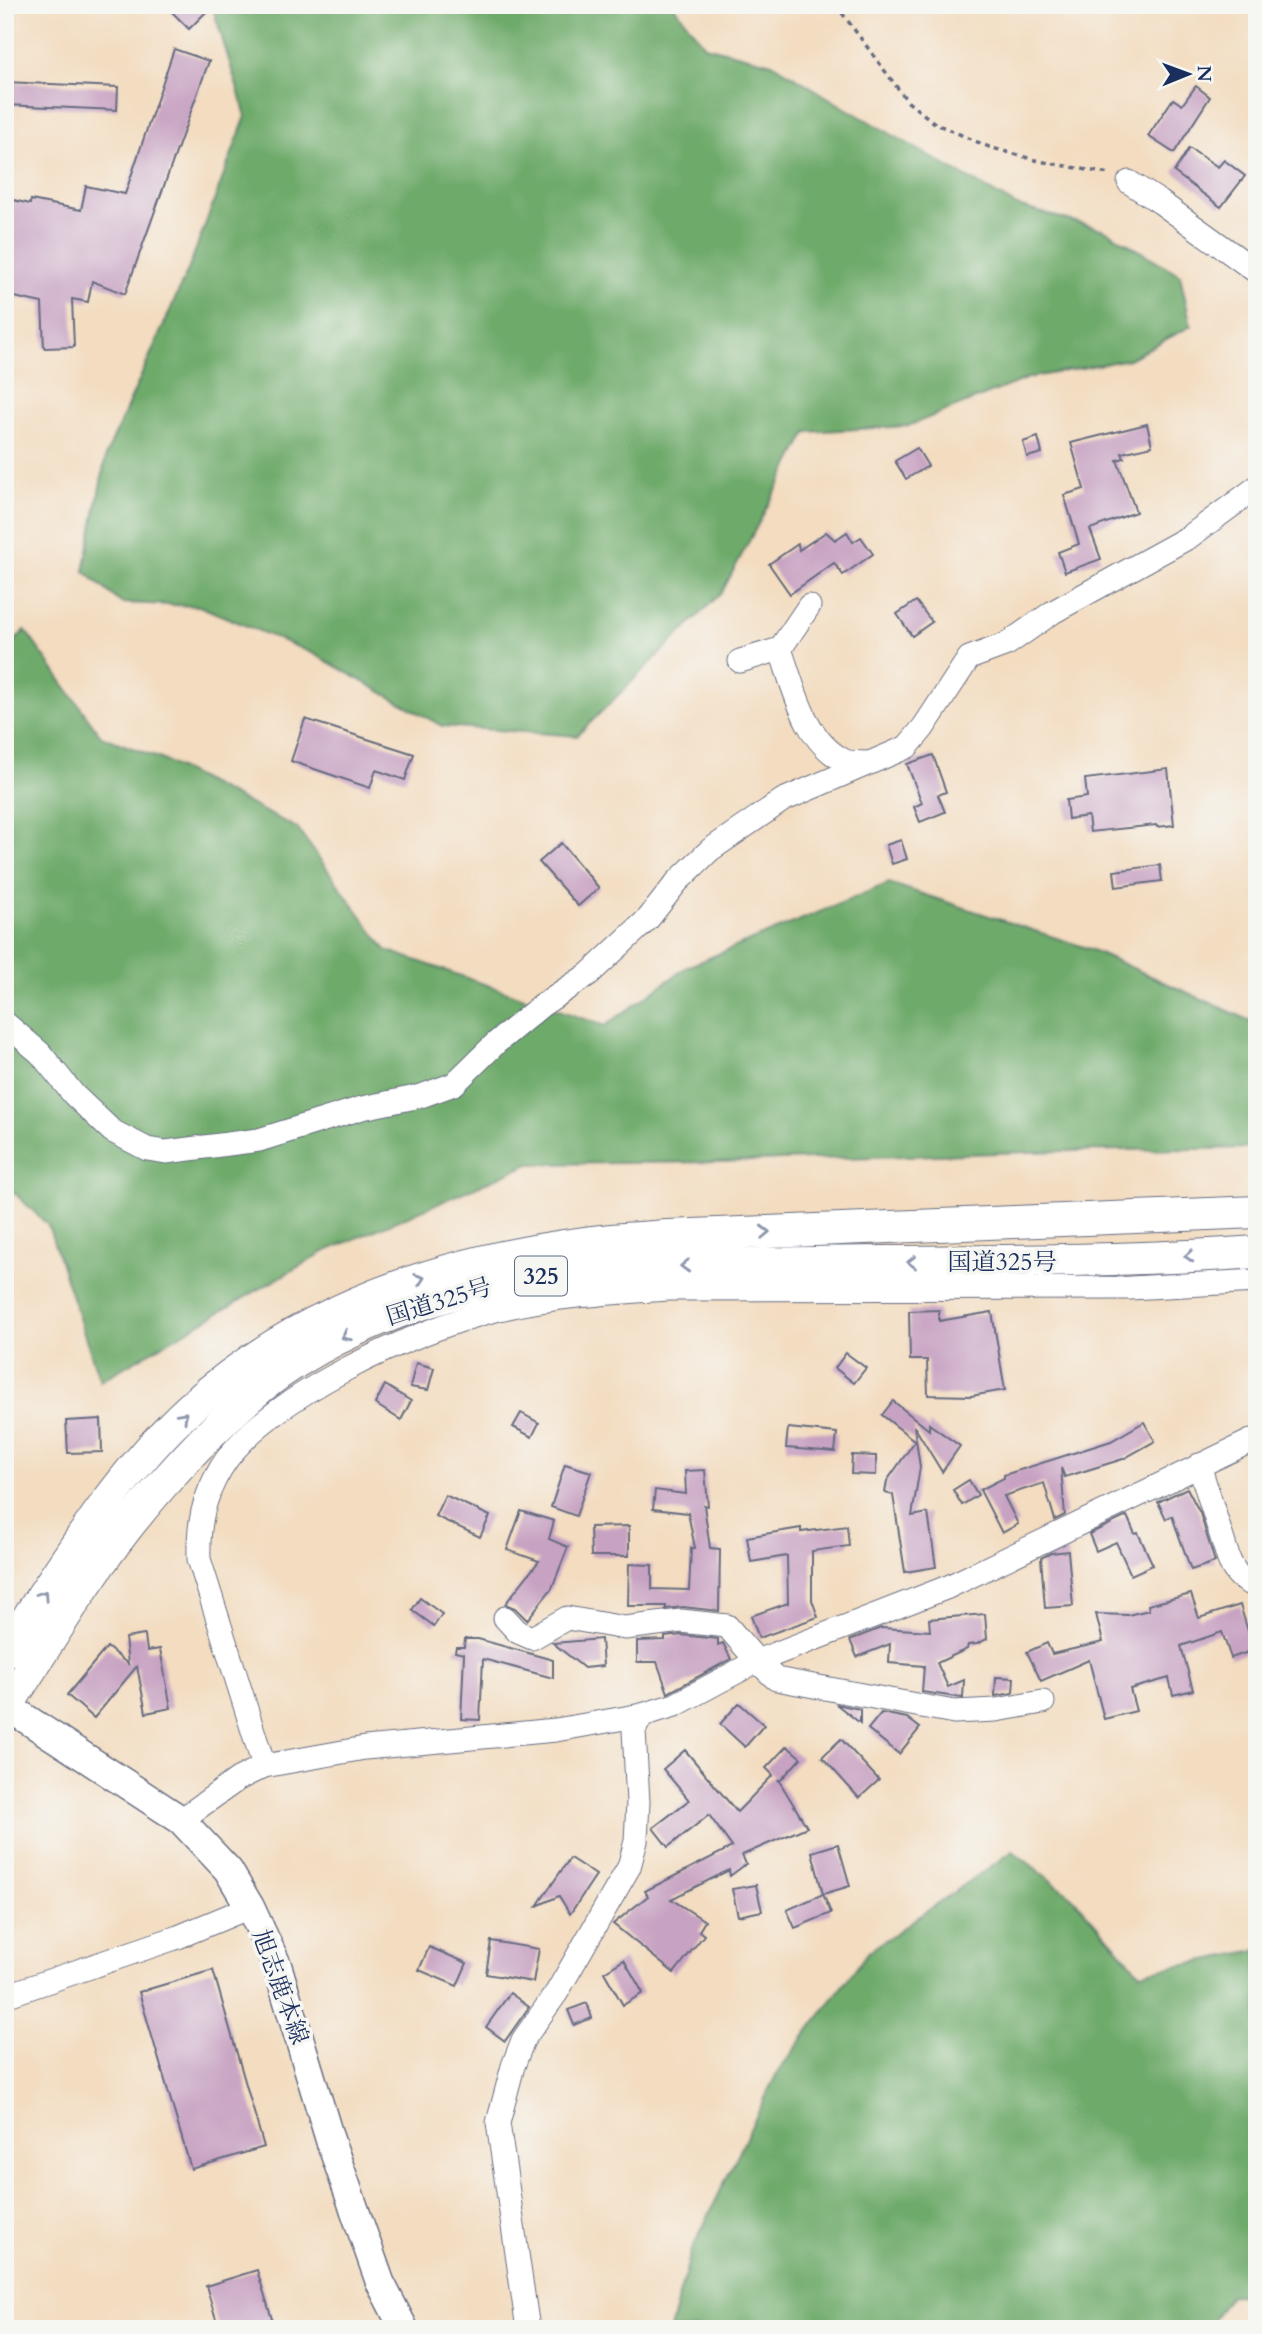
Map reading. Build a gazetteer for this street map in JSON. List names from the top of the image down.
{
  "streets": {
    "highway": ["国道325号", "325"],
    "main road": ["旭志鹿本線"]
  },
  "crossings": [
    ["国道325号", "旭志鹿本線"]
  ],
  "north": "right"
}
